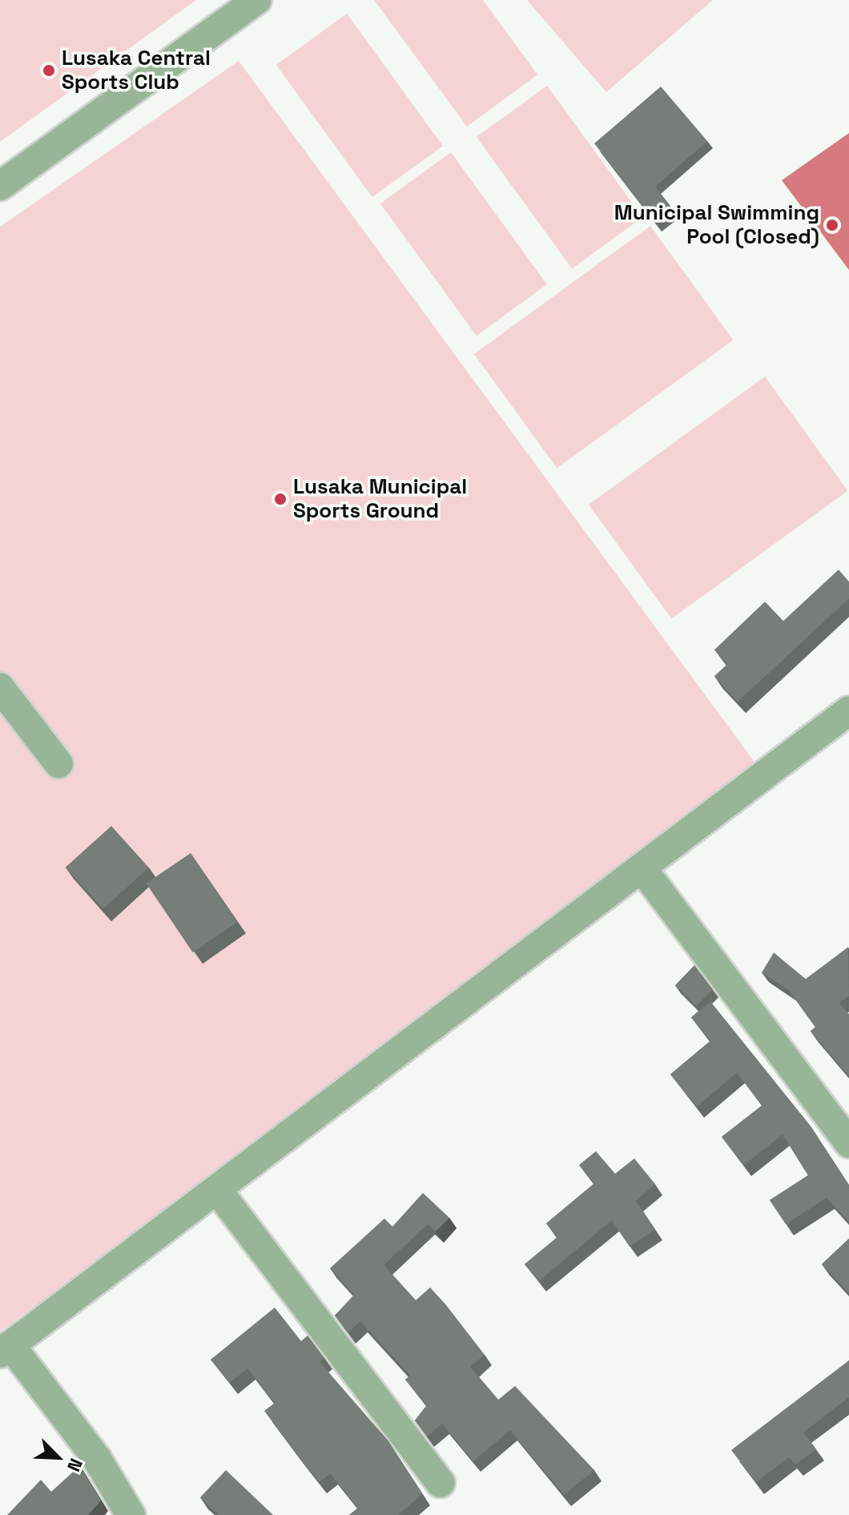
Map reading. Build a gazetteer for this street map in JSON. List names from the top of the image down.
{
  "places": ["Lusaka Central Sports Club", "Municipal Swimming Pool (Closed)", "Lusaka Municipal Sports Ground"],
  "north": "bottom right"
}
